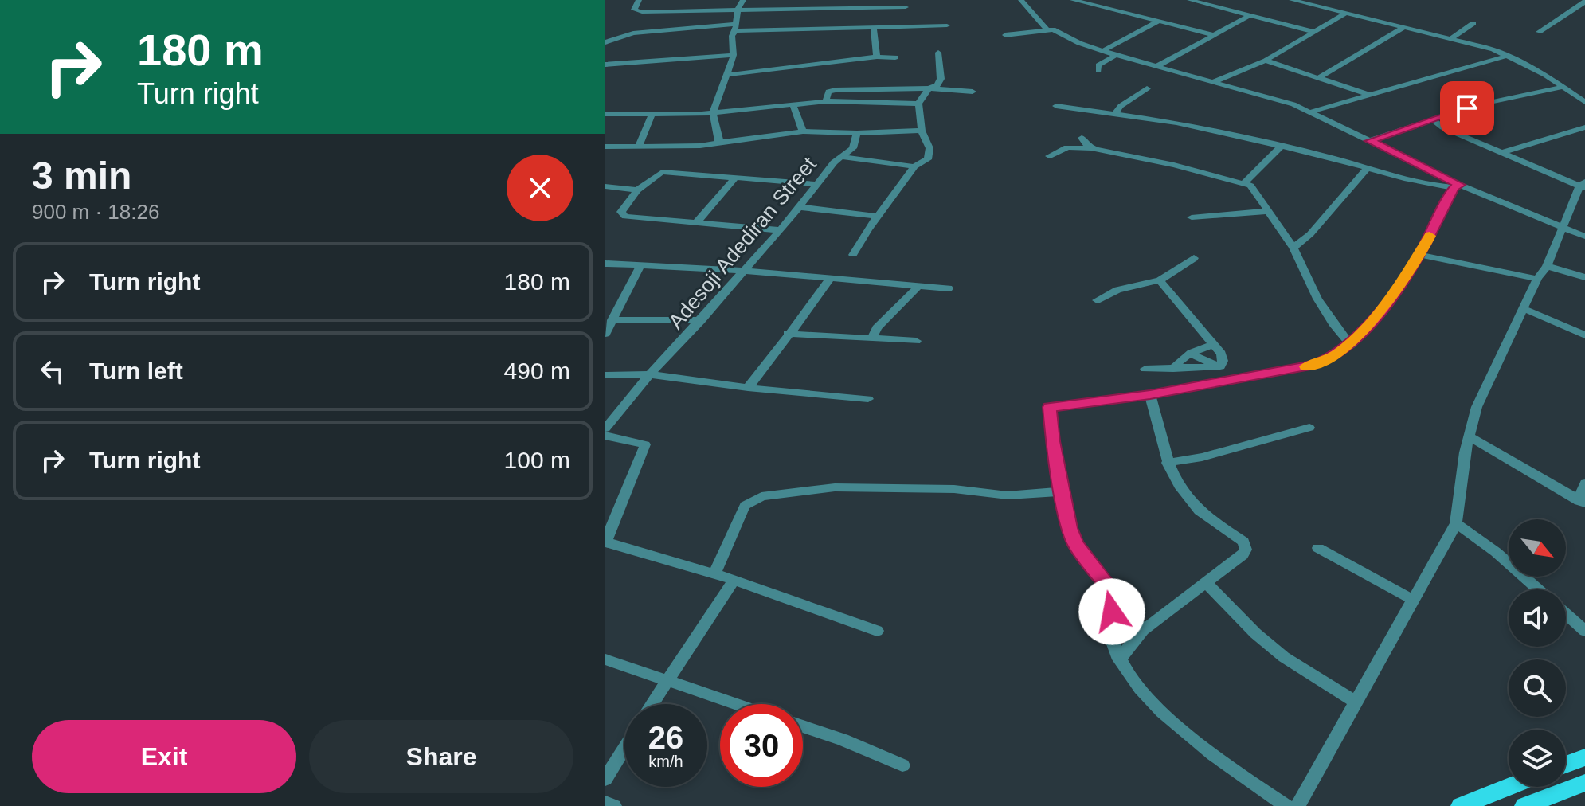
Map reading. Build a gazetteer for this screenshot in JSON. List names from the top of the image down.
{
  "streets": {
    "street": ["Adesoji Adediran Street"]
  },
  "north": "bottom right",
  "page": {
    "turn": ["180 m", "Turn right"],
    "heading": ["3 min", "900 m · 18:26"],
    "list": [
      {
        "name": "Turn right",
        "value": "180 m"
      },
      {
        "name": "Turn left",
        "value": "490 m"
      },
      {
        "name": "Turn right",
        "value": "100 m"
      }
    ],
    "speed": "26 km/h",
    "limit": "30",
    "buttons": ["Exit", "Share"]
  }
}
